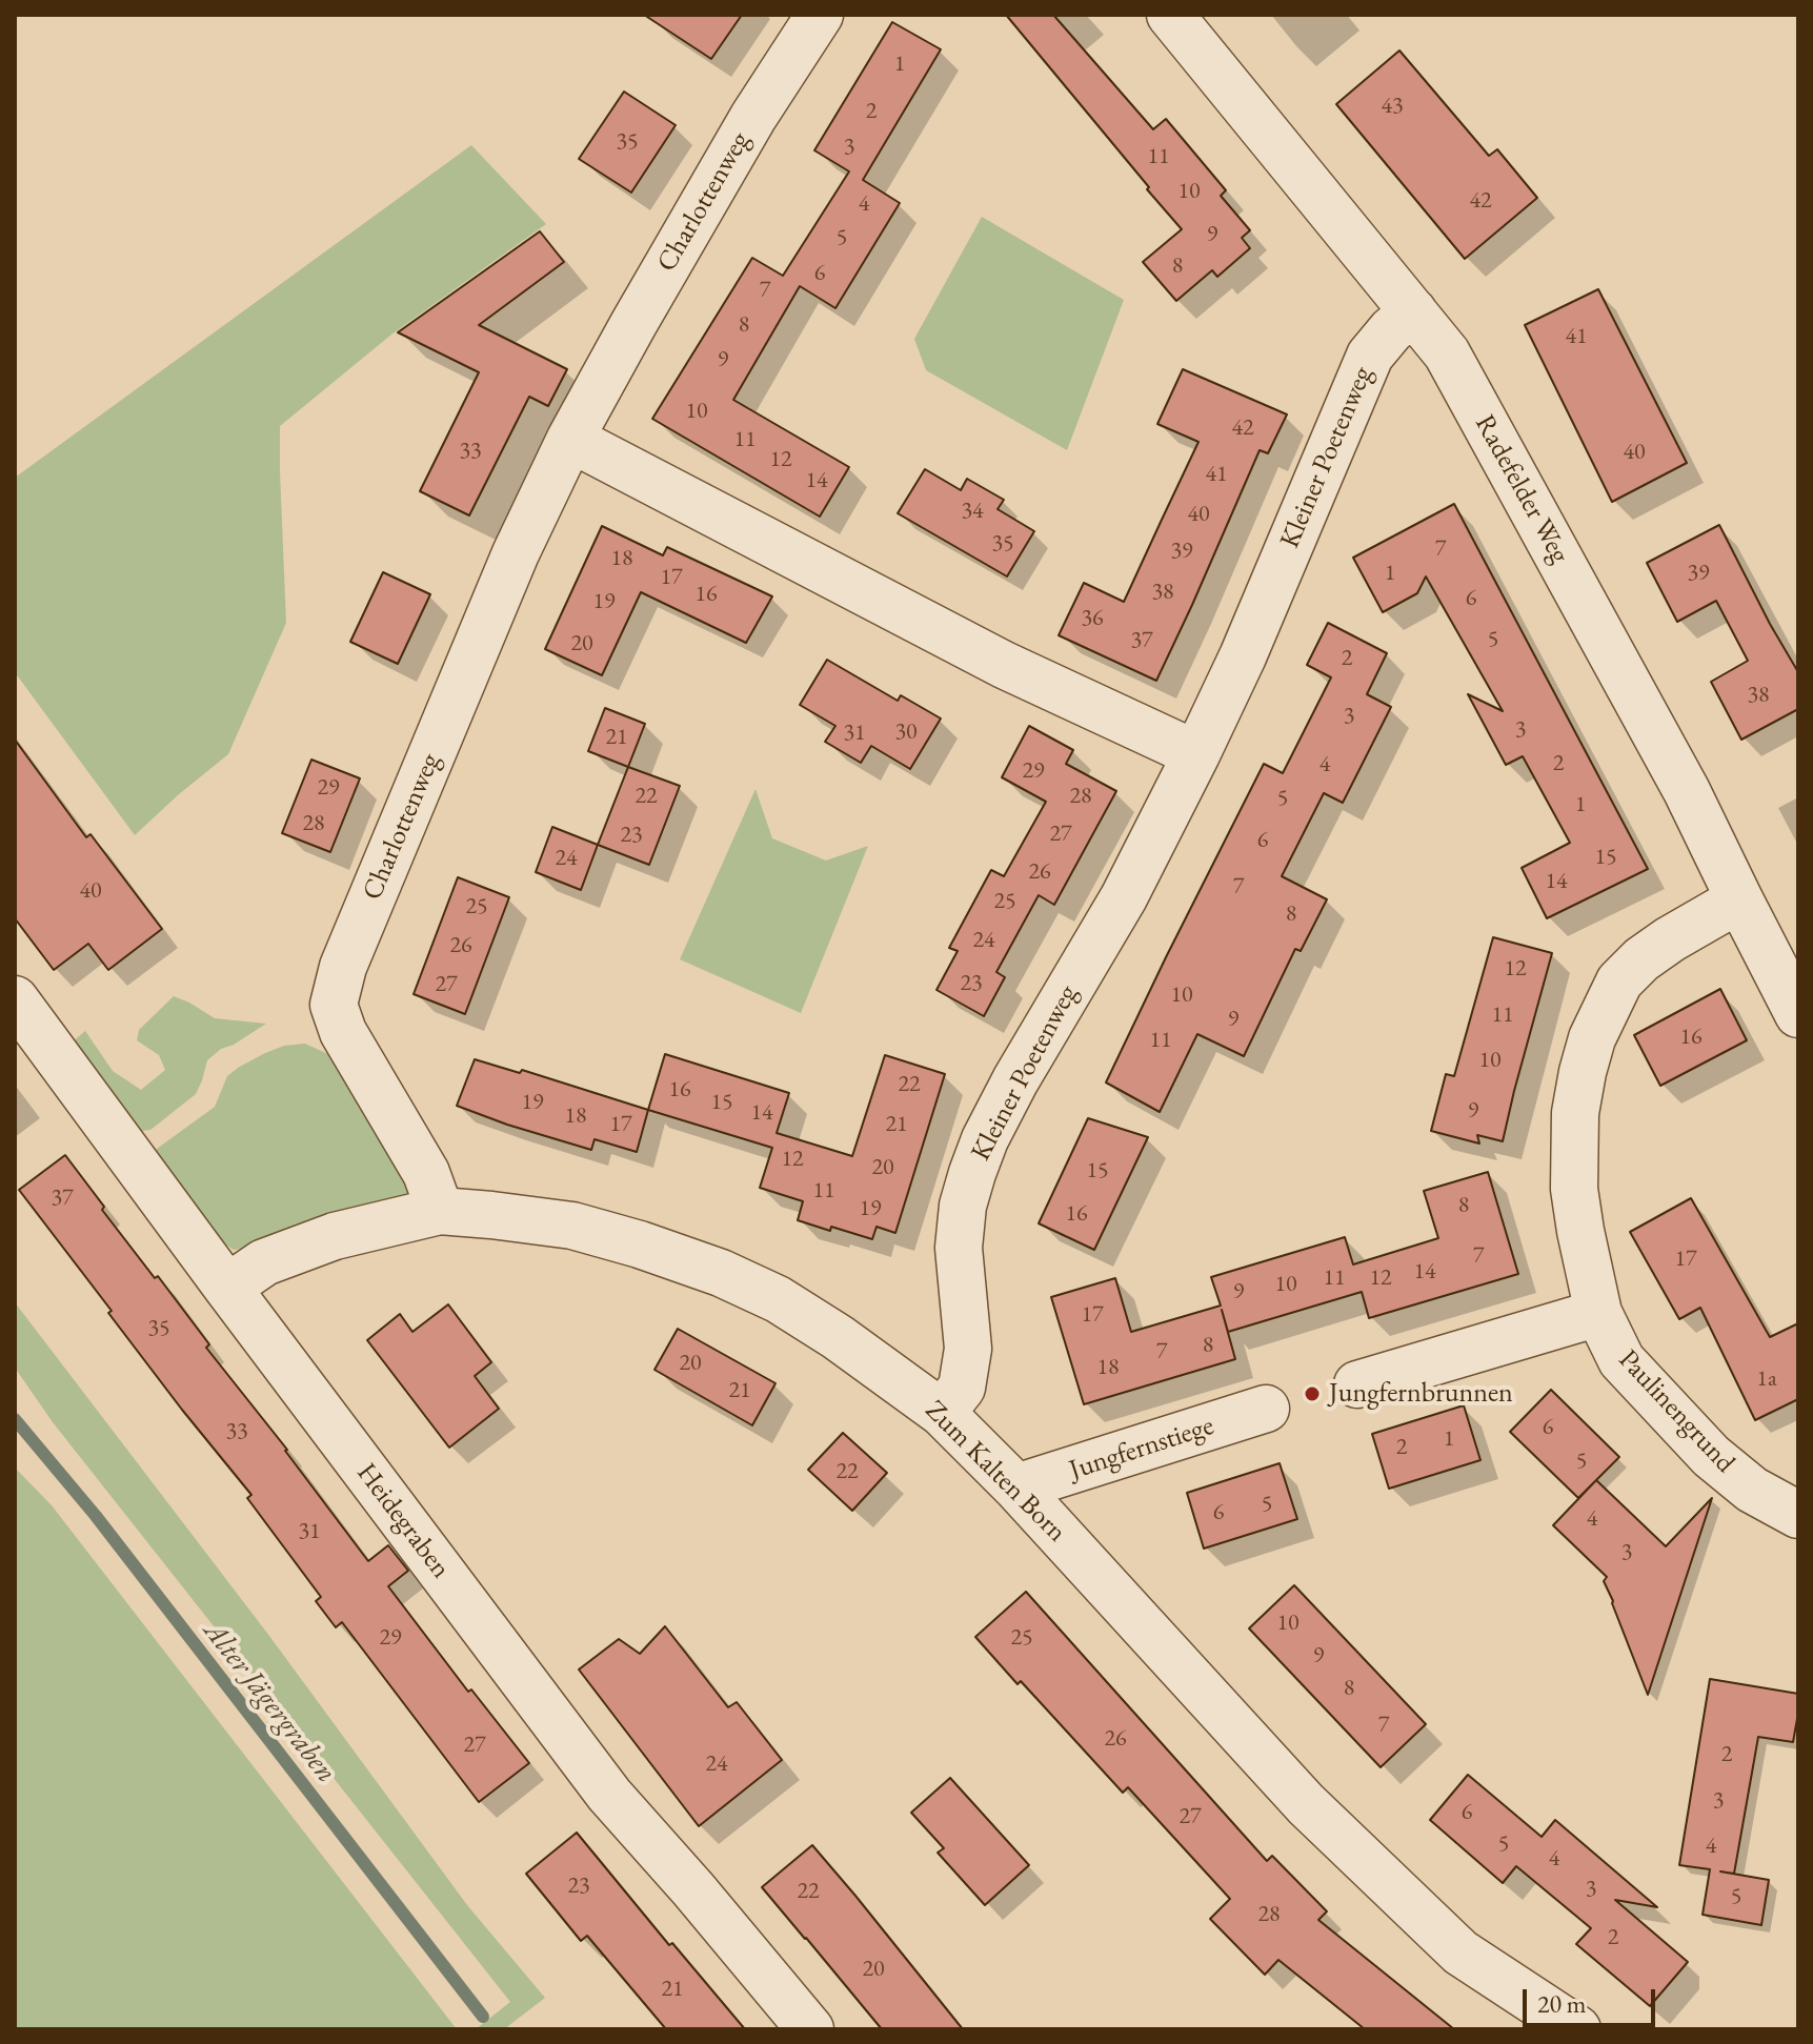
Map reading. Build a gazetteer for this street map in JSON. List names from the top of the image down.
{
  "streets": {
    "street": [
      "Charlottenweg",
      "Kleiner Poetenweg",
      "Radefelder Weg",
      "Paulinengrund",
      "Jungfernstiege",
      "Zum Kalten Born",
      "Heidegraben"
    ]
  },
  "crossings": [
    ["Charlottenweg", "Zum Kalten Born"],
    ["Kleiner Poetenweg", "Radefelder Weg"],
    ["Kleiner Poetenweg", "Zum Kalten Born"],
    ["Radefelder Weg", "Paulinengrund"],
    ["Jungfernstiege", "Zum Kalten Born"],
    ["Zum Kalten Born", "Heidegraben"]
  ],
  "water": ["Alter Jägergraben"],
  "places": ["Jungfernbrunnen"],
  "house_numbers": [
    "1",
    "43",
    "2",
    "35",
    "3",
    "11",
    "10",
    "42",
    "4",
    "9",
    "5",
    "8",
    "6",
    "7",
    "8",
    "41",
    "9",
    "10",
    "42",
    "11",
    "33",
    "40",
    "12",
    "41",
    "14",
    "34",
    "40",
    "35",
    "7",
    "39",
    "18",
    "1",
    "39",
    "17",
    "38",
    "16",
    "6",
    "19",
    "36",
    "5",
    "37",
    "20",
    "2",
    "38",
    "3",
    "3",
    "30",
    "31",
    "21",
    "2",
    "4",
    "29",
    "29",
    "22",
    "28",
    "5",
    "1",
    "28",
    "27",
    "23",
    "6",
    "15",
    "24",
    "26",
    "14",
    "7",
    "40",
    "25",
    "25",
    "8",
    "24",
    "26",
    "12",
    "23",
    "27",
    "10",
    "11",
    "9",
    "16",
    "11",
    "10",
    "22",
    "16",
    "19",
    "15",
    "9",
    "14",
    "18",
    "17",
    "21",
    "12",
    "20",
    "15",
    "11",
    "37",
    "8",
    "19",
    "16",
    "7",
    "17",
    "14",
    "11",
    "12",
    "10",
    "9",
    "17",
    "35",
    "8",
    "7",
    "20",
    "18",
    "1a",
    "21",
    "6",
    "33",
    "1",
    "2",
    "5",
    "22",
    "5",
    "6",
    "4",
    "31",
    "3",
    "10",
    "29",
    "25",
    "9",
    "8",
    "7",
    "26",
    "27",
    "2",
    "24",
    "3",
    "6",
    "27",
    "5",
    "4",
    "4",
    "23",
    "3",
    "22",
    "5",
    "28",
    "2",
    "20",
    "21"
  ],
  "scale_bar": "20 m"
}
